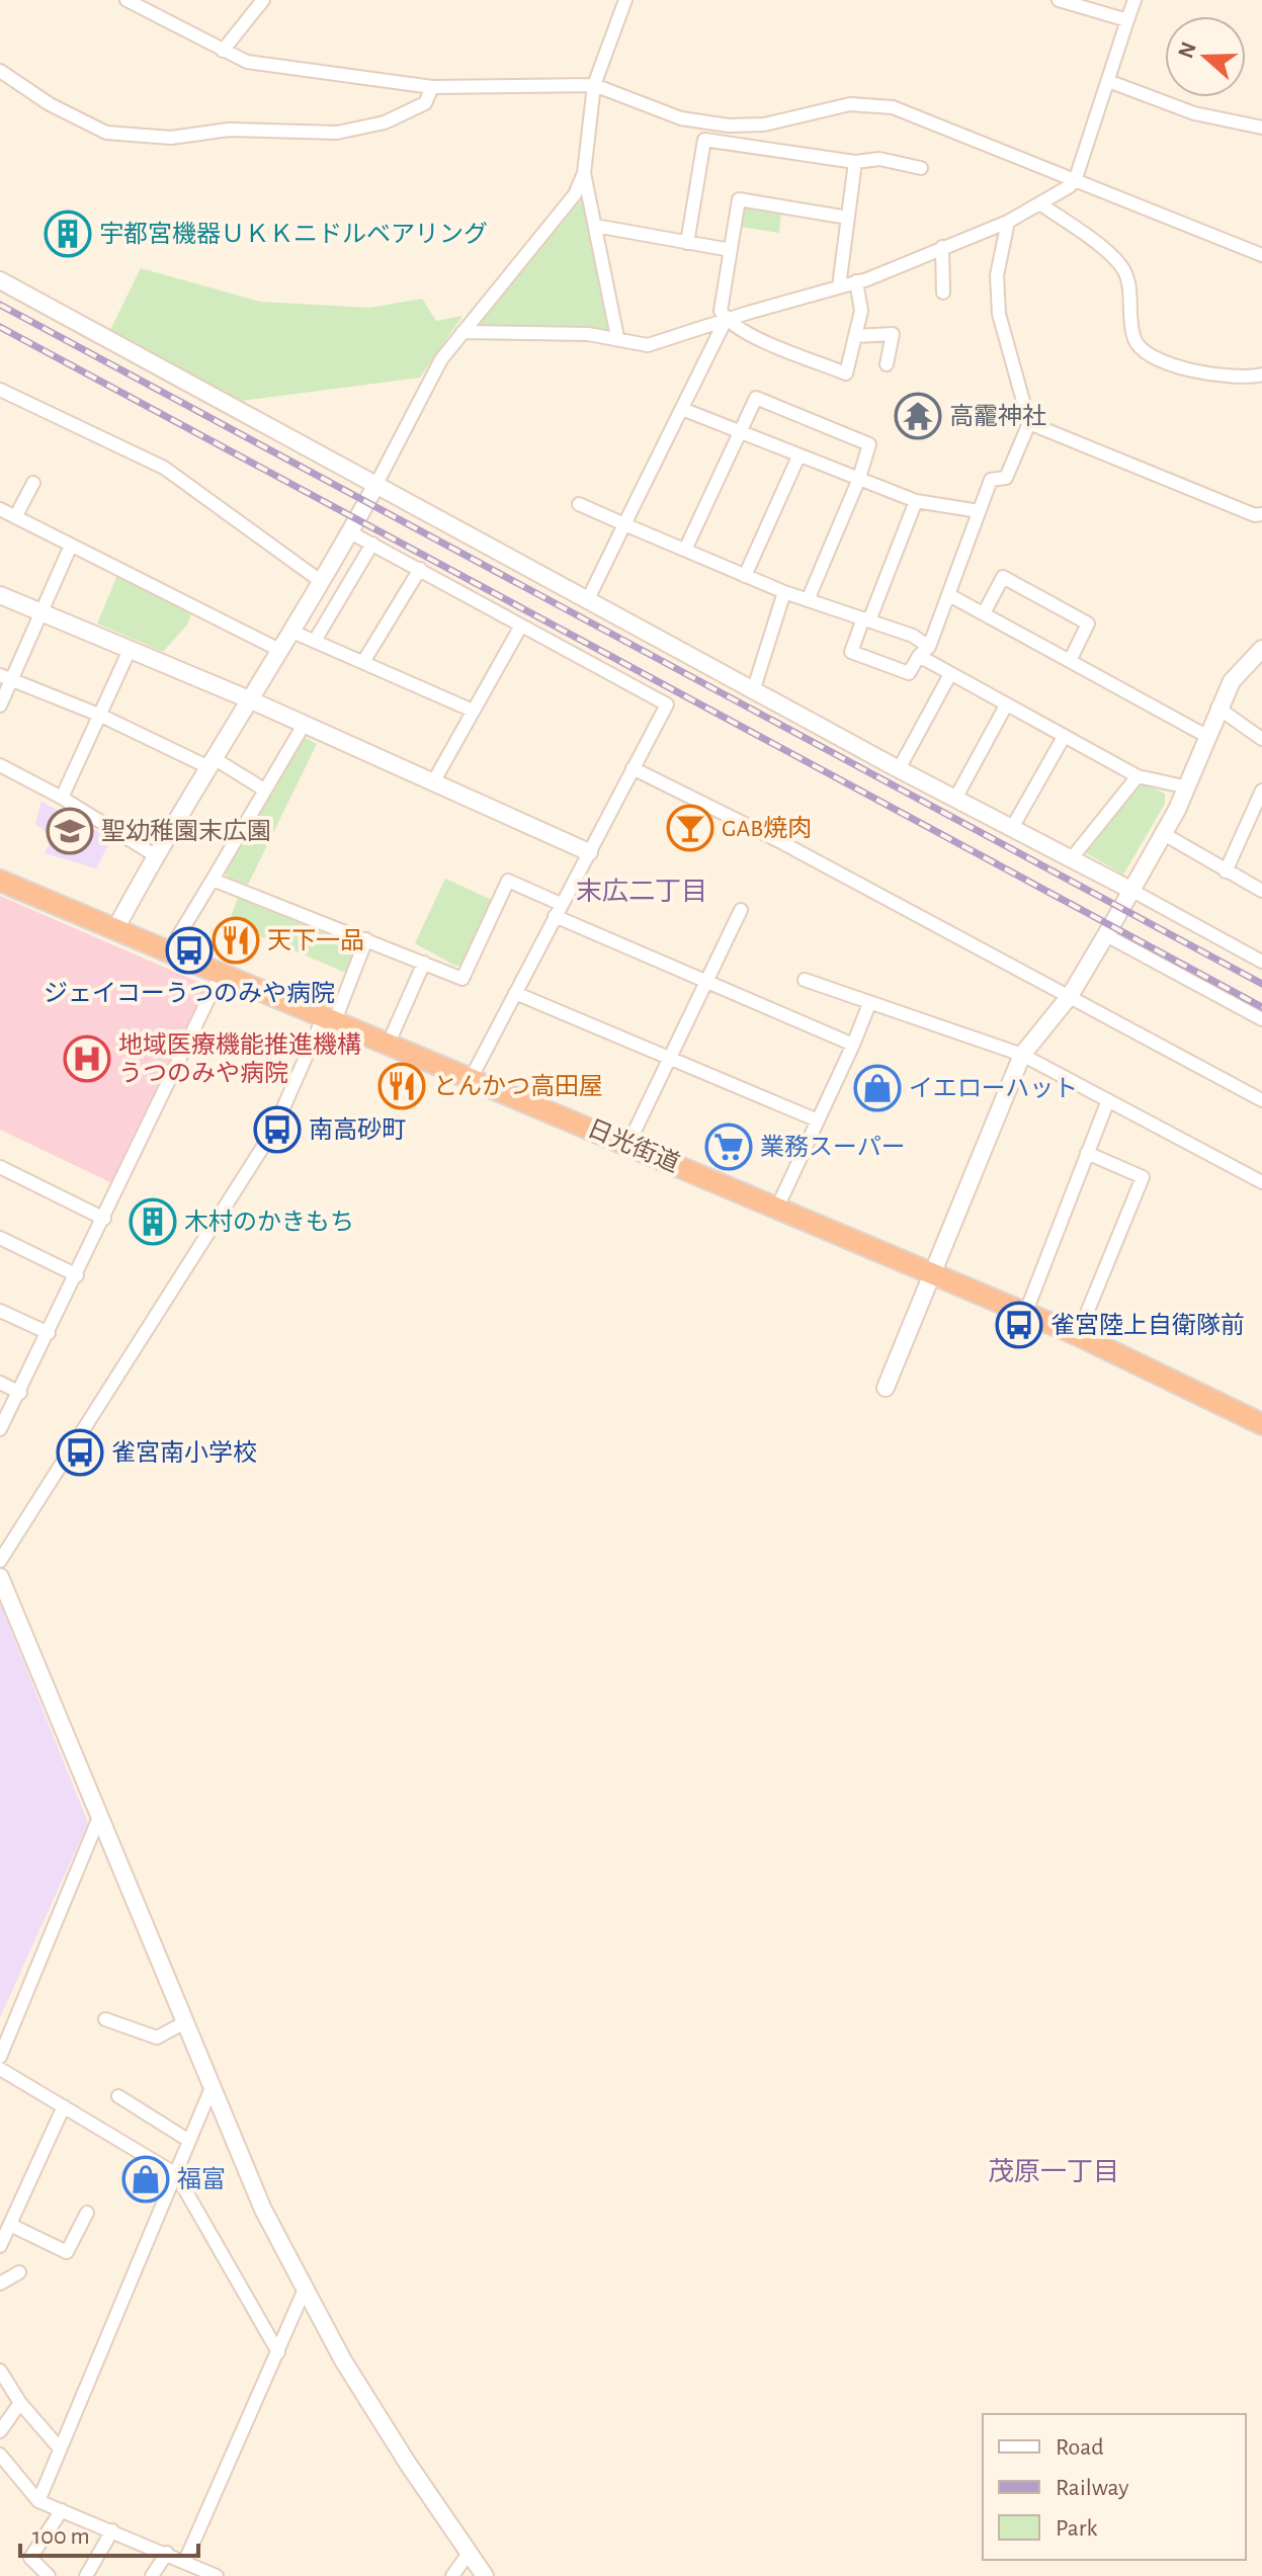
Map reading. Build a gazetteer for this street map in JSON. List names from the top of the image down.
{
  "streets": {
    "highway": ["日光街道"]
  },
  "districts": ["末広二丁目", "茂原一丁目"],
  "places": {
    "building": ["宇都宮機器ＵＫＫニドルベアリング", "木村のかきもち"],
    "temple": ["高靇神社"],
    "bar": ["GAB焼肉"],
    "school or university": ["聖幼稚園末広園"],
    "restaurant": ["天下一品", "とんかつ高田屋"],
    "bus stop": [
      "ジェイコーうつのみや病院",
      "南高砂町",
      "雀宮陸上自衛隊前",
      "雀宮南小学校"
    ],
    "hospital": ["地域医療機能推進機構 うつのみや病院"],
    "shop": ["イエローハット", "福富"],
    "supermarket": ["業務スーパー"]
  },
  "legend": ["Road", "Railway", "Park"],
  "scale_bar": "100 m",
  "north": "left"
}
